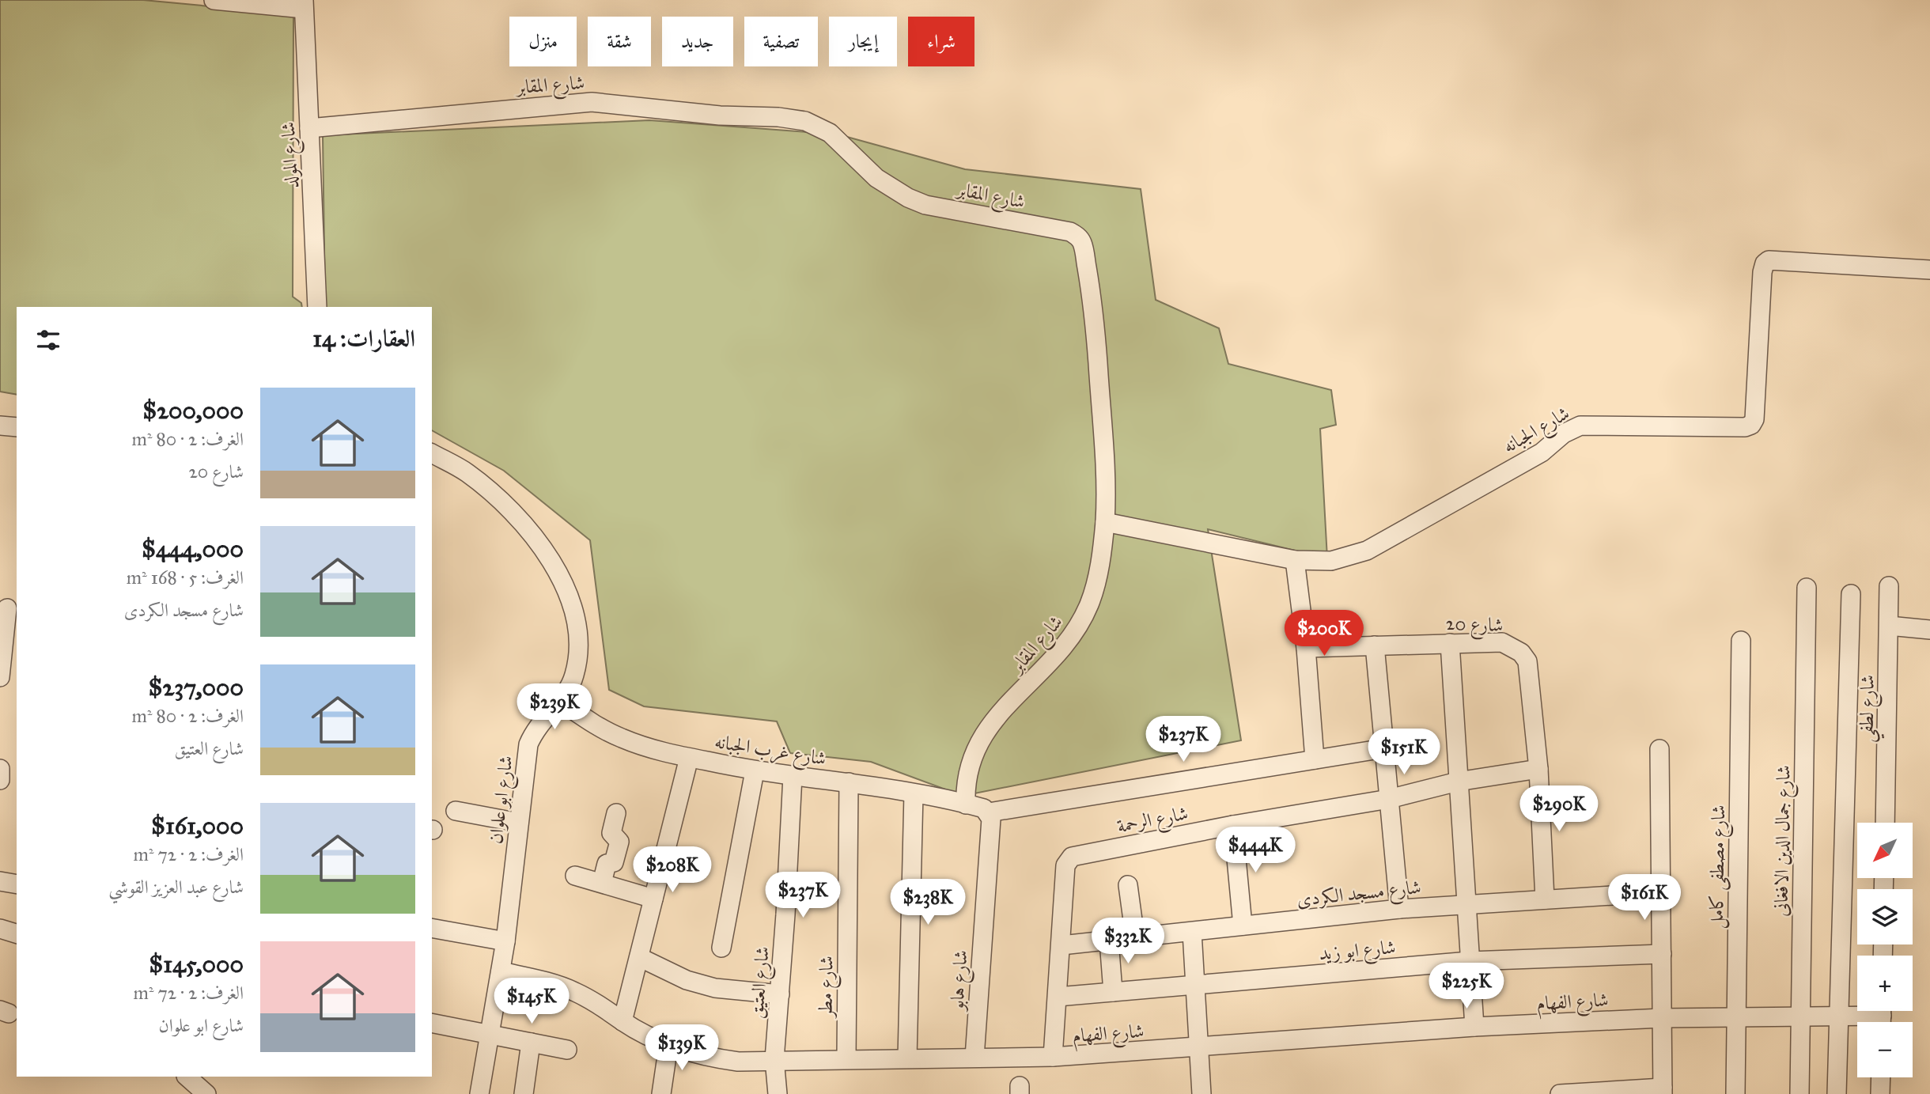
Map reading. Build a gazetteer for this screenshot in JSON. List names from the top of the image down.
{
  "streets": {
    "street": [
      "شارع المقابر",
      "شارع المولد",
      "شارع الجبانه",
      "شارع 20",
      "شارع لطفي",
      "شارع غرب الجبانه",
      "شارع ابو علوان",
      "شارع الرحمة",
      "شارع جمال الدين الافغانى",
      "شارع مصطفى كامل",
      "شارع مسجد الكردى",
      "شارع ابو زيد",
      "شارع هابو",
      "شارع العتيق",
      "شارع مطر",
      "شارع الفهام"
    ]
  },
  "crossings": [
    ["شارع المقابر", "شارع المولد"],
    ["شارع المقابر", "شارع الجبانه"],
    ["شارع المقابر", "شارع غرب الجبانه"],
    ["شارع 20", "شارع الرحمة"],
    ["شارع 20", "شارع مسجد الكردى"],
    ["شارع غرب الجبانه", "شارع ابو علوان"],
    ["شارع غرب الجبانه", "شارع هابو"],
    ["شارع غرب الجبانه", "شارع العتيق"],
    ["شارع غرب الجبانه", "شارع مطر"],
    ["شارع ابو علوان", "شارع الفهام"],
    ["شارع الرحمة", "شارع مسجد الكردى"],
    ["شارع الرحمة", "شارع ابو زيد"],
    ["شارع الرحمة", "شارع الفهام"],
    ["شارع جمال الدين الافغانى", "شارع الفهام"],
    ["شارع مصطفى كامل", "شارع الفهام"],
    ["شارع هابو", "شارع الفهام"],
    ["شارع العتيق", "شارع الفهام"],
    ["شارع مطر", "شارع الفهام"]
  ],
  "north": "bottom left",
  "page": {
    "chip": [
      "شراء",
      "إيجار",
      "تصفية",
      "جديد",
      "شقة",
      "منزل"
    ],
    "heading": "العقارات: 14",
    "list": [
      {
        "name": "$200,000",
        "note": "الغرف: 2 · 80 m² · شارع 20"
      },
      {
        "name": "$444,000",
        "note": "الغرف: 5 · 168 m² · شارع مسجد الكردى"
      },
      {
        "name": "$237,000",
        "note": "الغرف: 2 · 80 m² · شارع العتيق"
      },
      {
        "name": "$161,000",
        "note": "الغرف: 2 · 72 m² · شارع عبد العزيز القوشي"
      },
      {
        "name": "$145,000",
        "note": "الغرف: 2 · 72 m² · شارع ابو علوان"
      }
    ],
    "price": [
      "$200K",
      "$239K",
      "$237K",
      "$151K",
      "$290K",
      "$444K",
      "$208K",
      "$237K",
      "$161K",
      "$238K",
      "$332K",
      "$225K",
      "$145K",
      "$139K"
    ],
    "map_buttons": ["+", "−"]
  }
}
